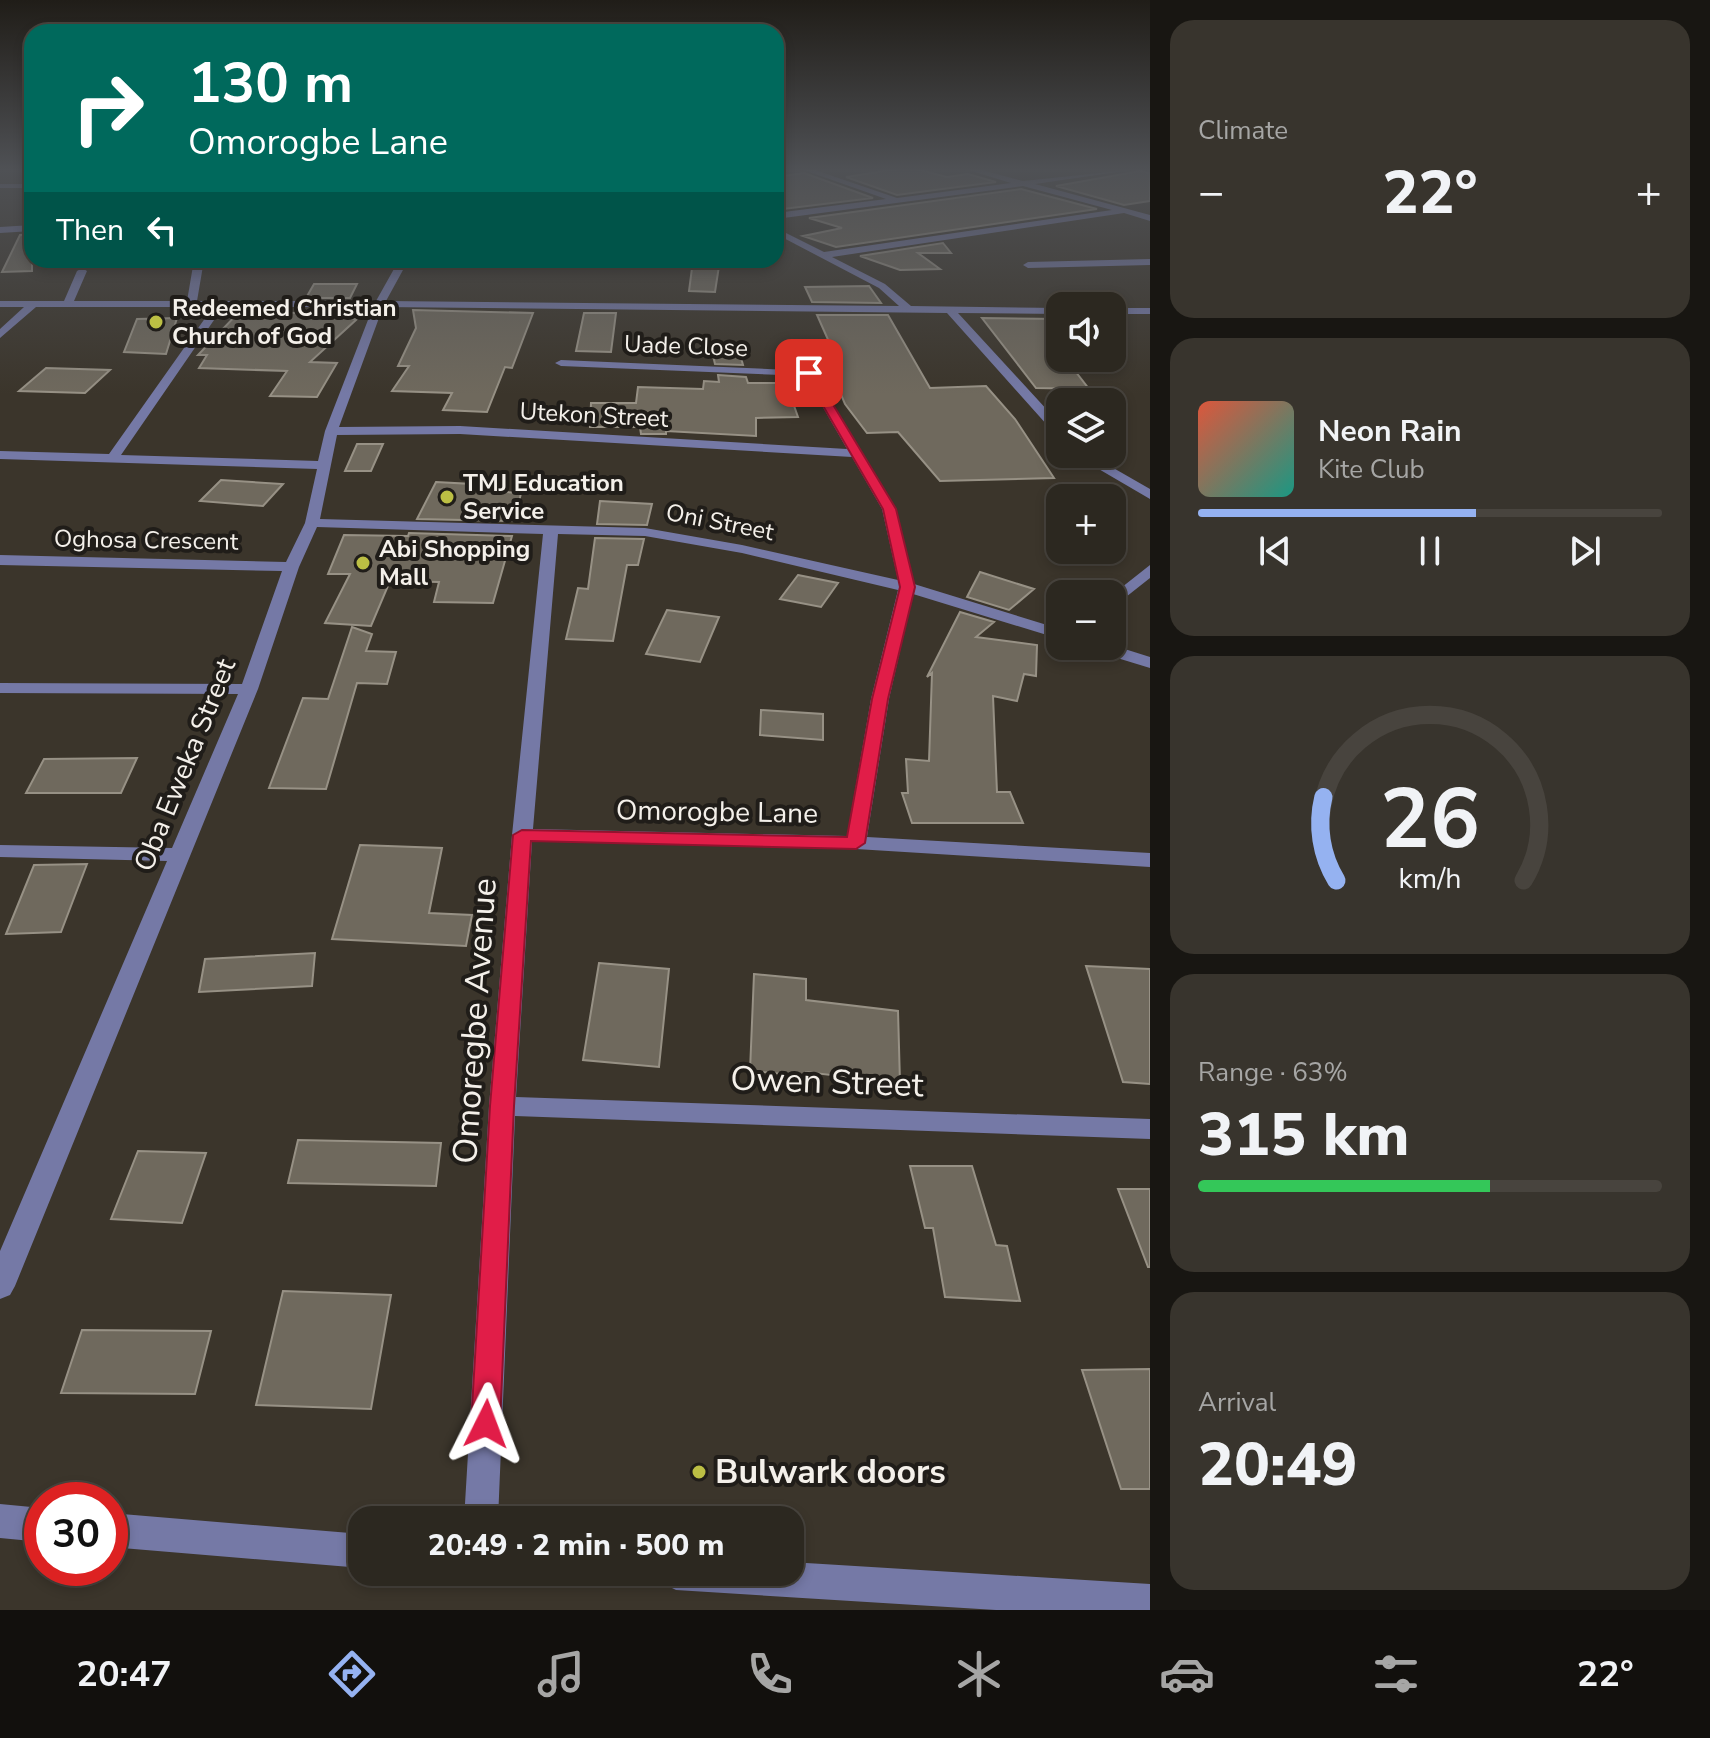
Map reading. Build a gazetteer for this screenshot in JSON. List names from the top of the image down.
{
  "streets": {
    "street": [
      "Uade Close",
      "Utekon Street",
      "Oni Street",
      "Oghosa Crescent",
      "Oba Eweka Street",
      "Omorogbe Lane",
      "Omoregbe Avenue",
      "Owen Street"
    ]
  },
  "crossings": [
    ["Uade Close", "Utekon Street"],
    ["Utekon Street", "Oba Eweka Street"],
    ["Oni Street", "Oba Eweka Street"],
    ["Oni Street", "Omoregbe Avenue"],
    ["Oghosa Crescent", "Oba Eweka Street"],
    ["Omorogbe Lane", "Omoregbe Avenue"],
    ["Omoregbe Avenue", "Owen Street"]
  ],
  "places": [
    "Redeemed Christian Church of God",
    "TMJ Education Service",
    "Abi Shopping Mall",
    "Bulwark doors"
  ],
  "page": {
    "tile": [
      "Climate",
      ["Range · 63%", "315 km"],
      ["Arrival", "20:49"]
    ],
    "turn": ["130 m", "Omorogbe Lane"],
    "heat": ["−", "22°", "+"],
    "then": "Then",
    "map_buttons": ["+", "−"],
    "song": ["Neon Rain", "Kite Club"],
    "limit": "30",
    "trip": "20:49 · 2 min · 500 m",
    "tabs": ["20:47", "22°"],
    "gauge": ["26", "km/h"]
  }
}
